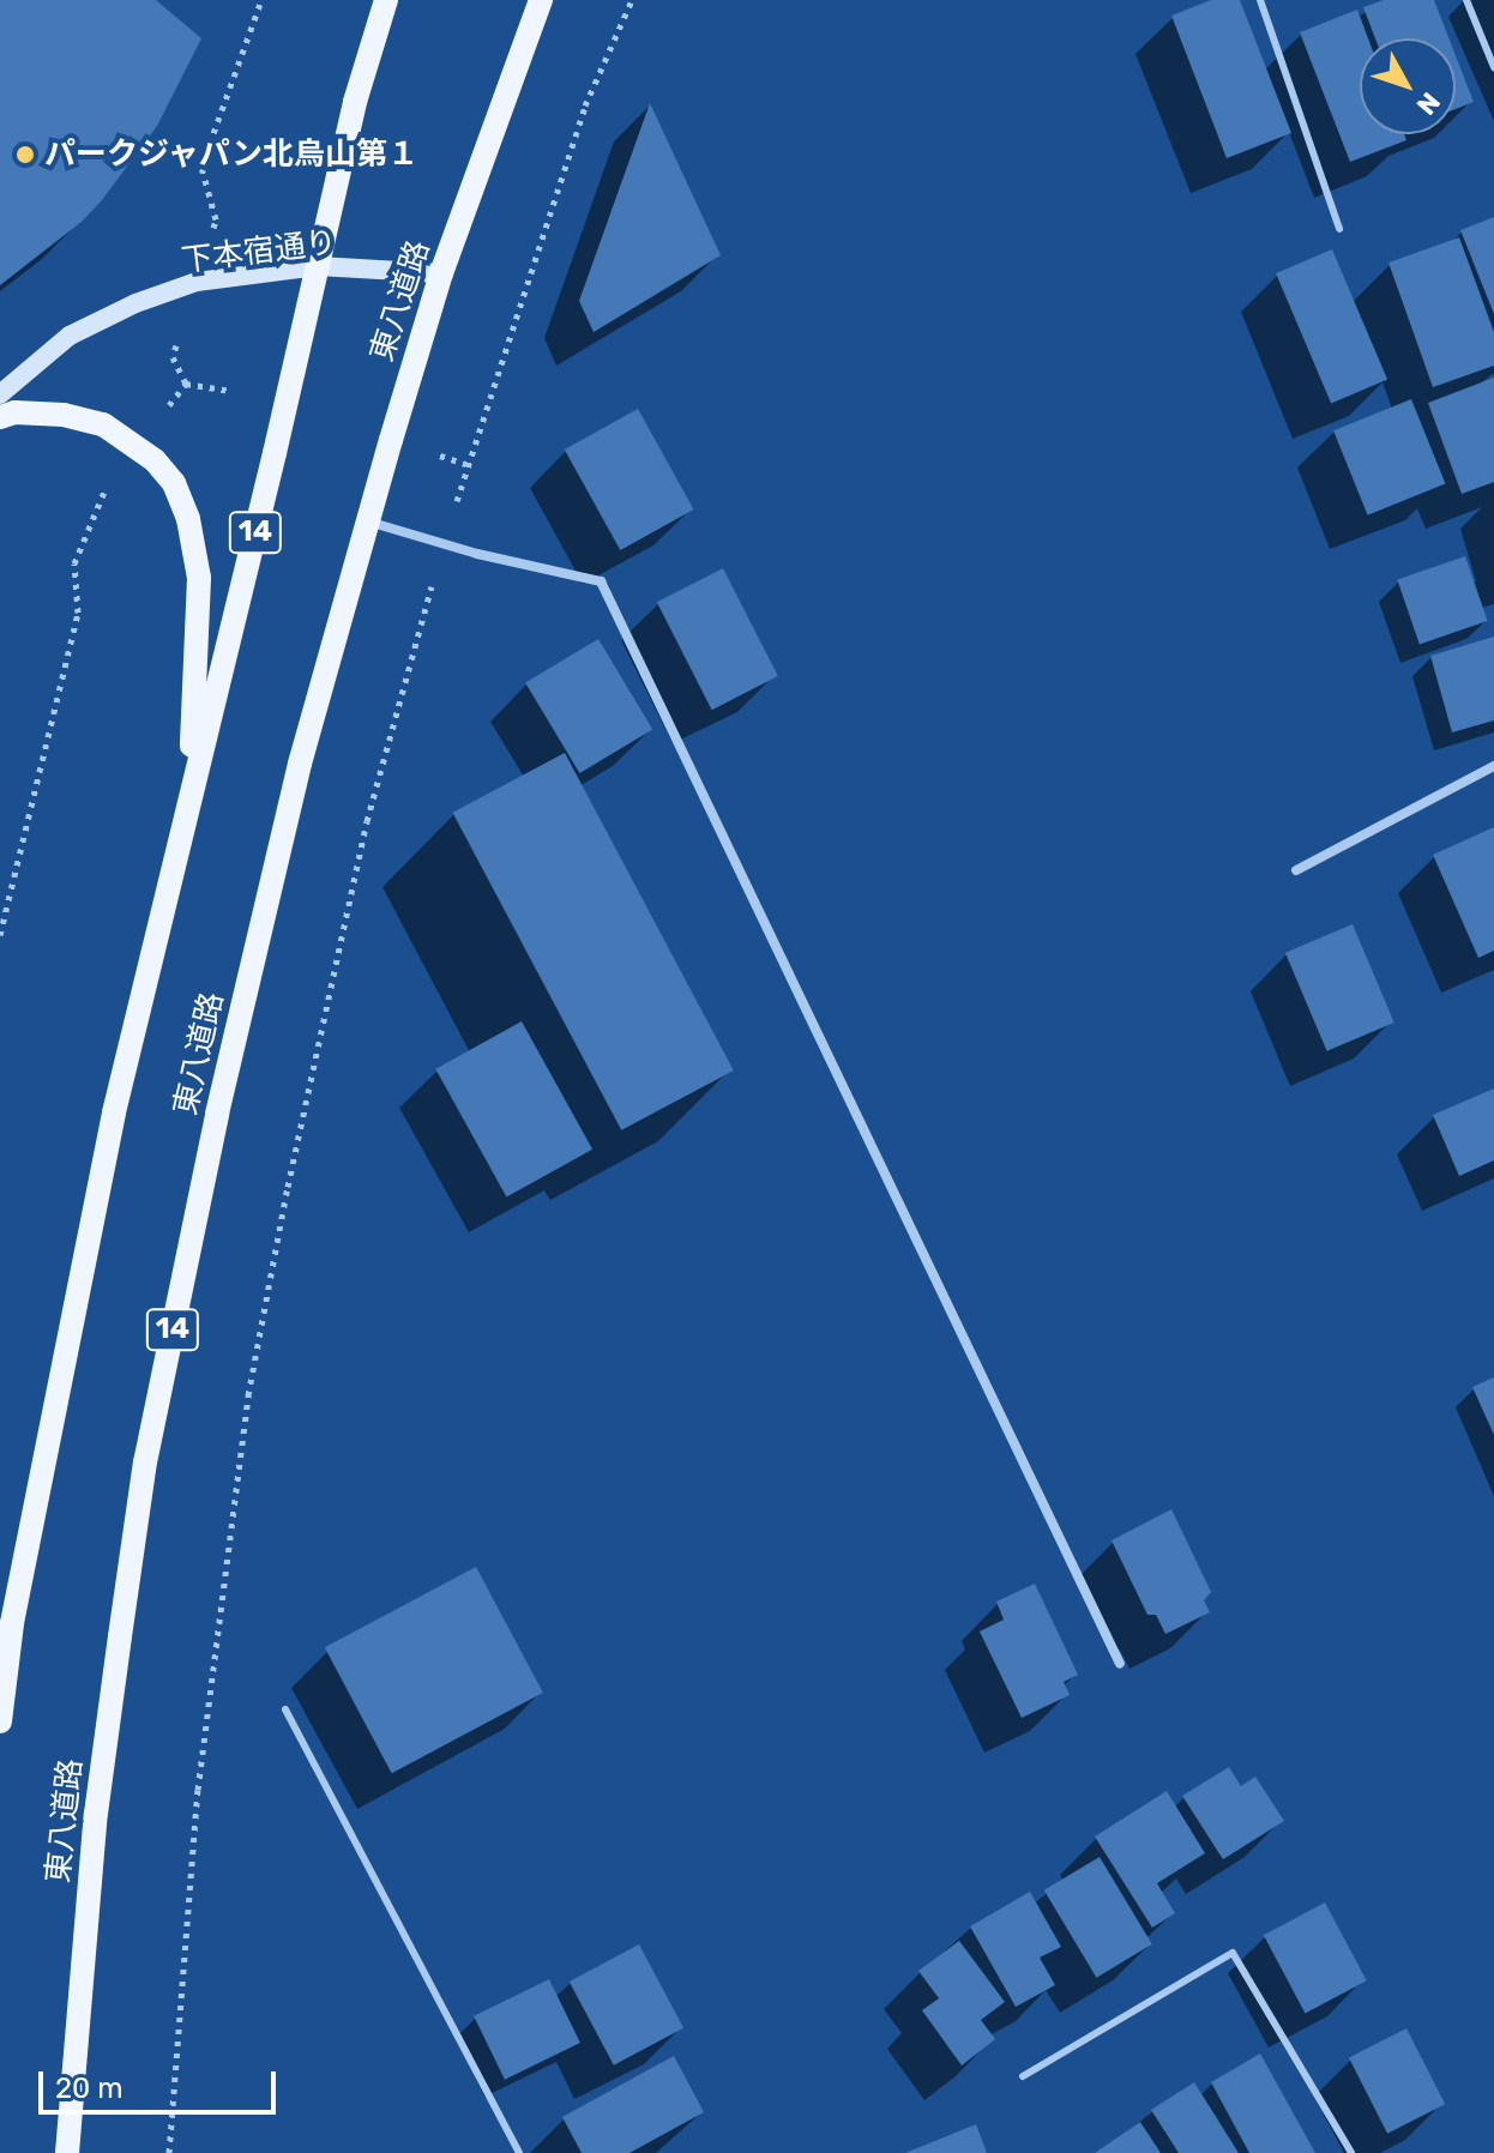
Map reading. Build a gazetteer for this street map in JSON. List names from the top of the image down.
{
  "streets": {
    "main road": ["東八道路", "14"],
    "street": ["下本宿通り"]
  },
  "crossings": [
    ["下本宿通り", "東八道路"],
    ["下本宿通り", "14"]
  ],
  "places": ["パークジャパン北烏山第１"],
  "scale_bar": "20 m",
  "north": "bottom right"
}
